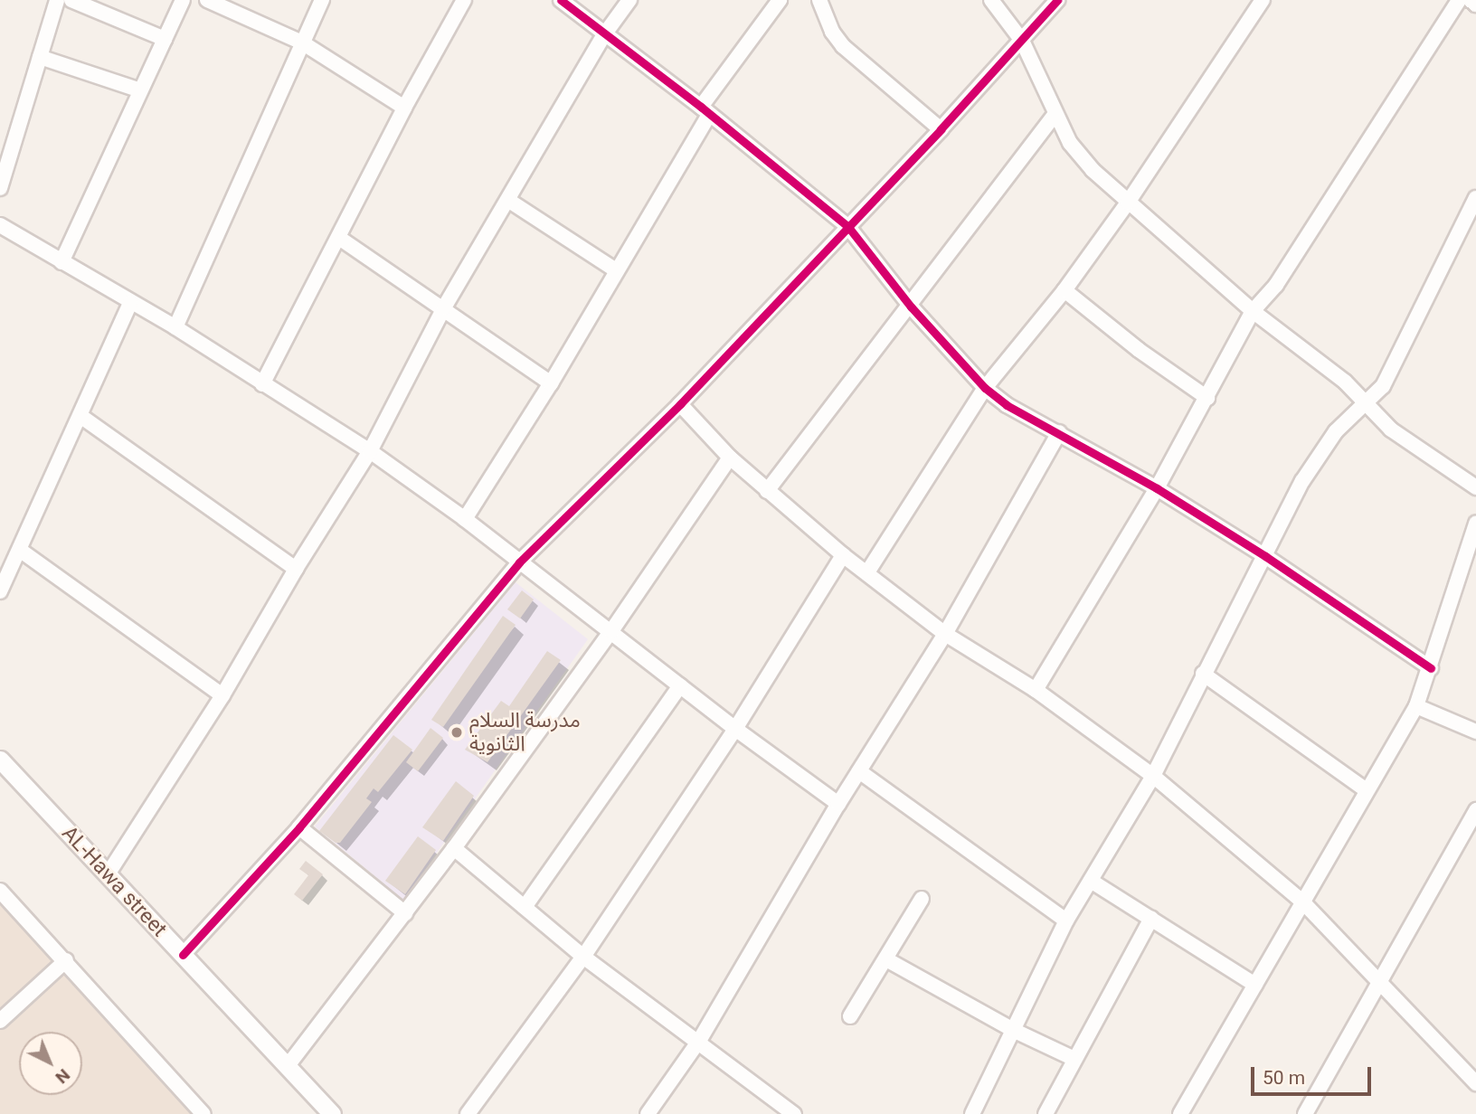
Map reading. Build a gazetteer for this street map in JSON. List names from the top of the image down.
{
  "streets": {
    "street": ["AL-Hawa street"]
  },
  "places": ["مدرسة السلام الثانوية"],
  "scale_bar": "50 m",
  "north": "bottom right"
}
